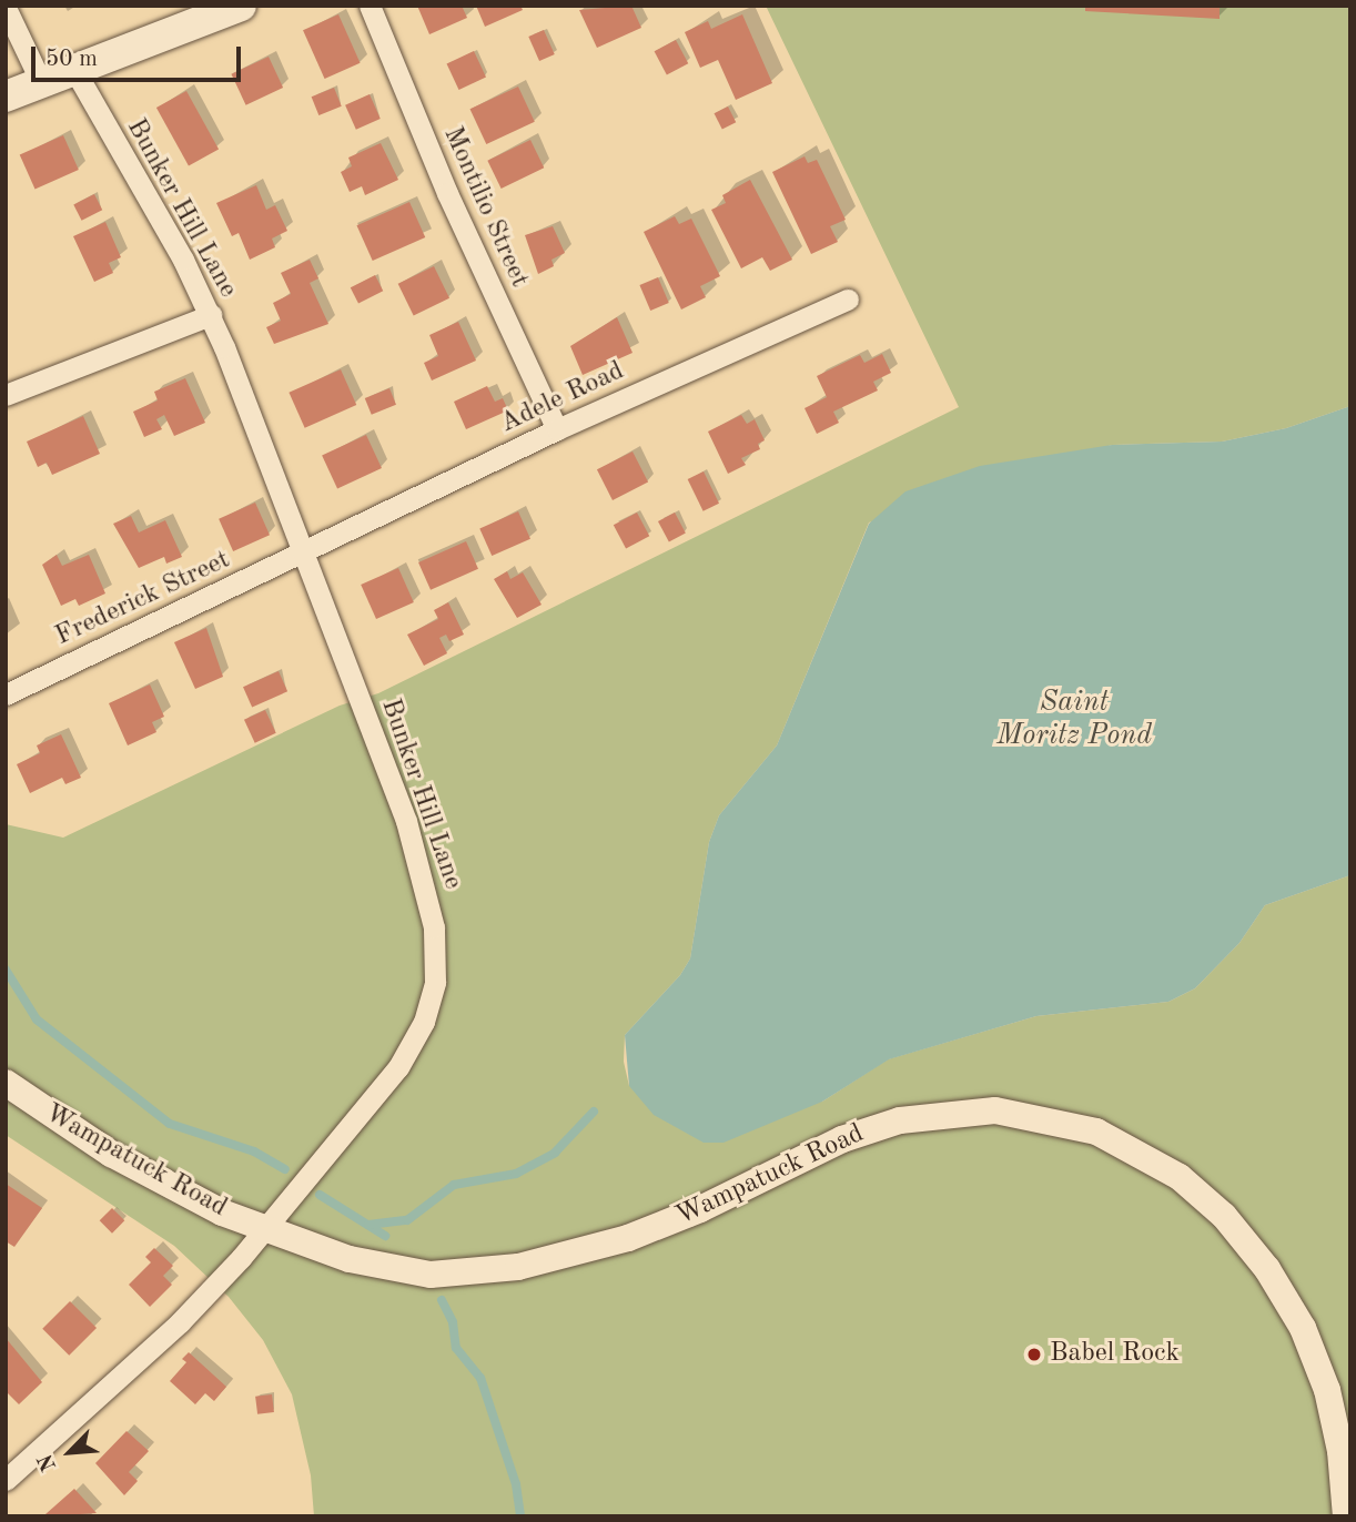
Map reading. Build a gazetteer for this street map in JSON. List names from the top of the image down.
{
  "streets": {
    "street": [
      "Montilio Street",
      "Bunker Hill Lane",
      "Adele Road",
      "Frederick Street",
      "Wampatuck Road"
    ]
  },
  "crossings": [
    ["Montilio Street", "Adele Road"],
    ["Bunker Hill Lane", "Adele Road"],
    ["Bunker Hill Lane", "Frederick Street"],
    ["Bunker Hill Lane", "Wampatuck Road"],
    ["Adele Road", "Frederick Street"]
  ],
  "water": ["Saint Moritz Pond"],
  "places": ["Babel Rock"],
  "scale_bar": "50 m",
  "north": "bottom left"
}
